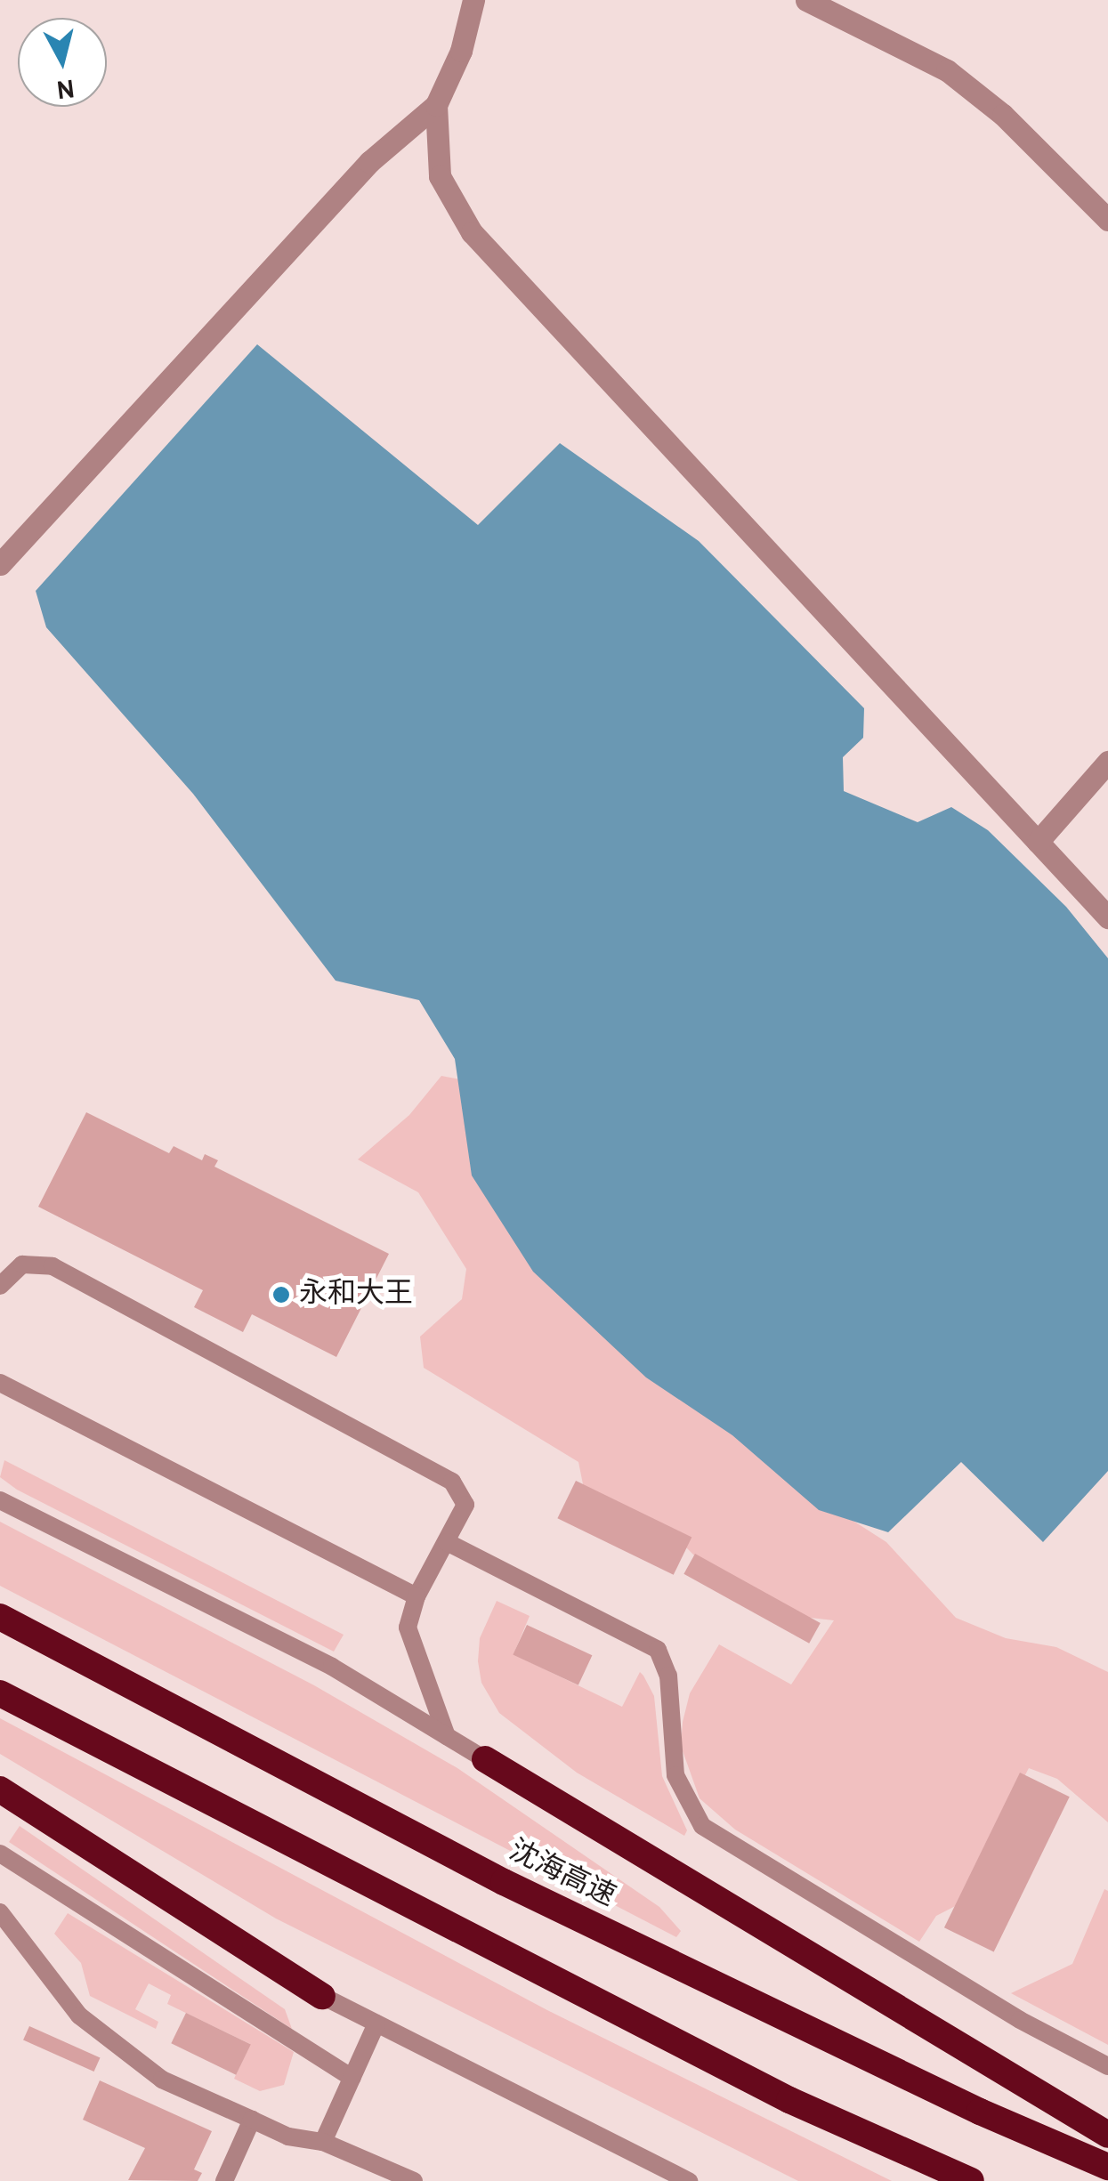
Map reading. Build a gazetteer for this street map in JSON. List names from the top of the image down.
{
  "streets": {
    "highway": ["沈海高速"]
  },
  "places": ["永和大王"],
  "north": "bottom"
}
